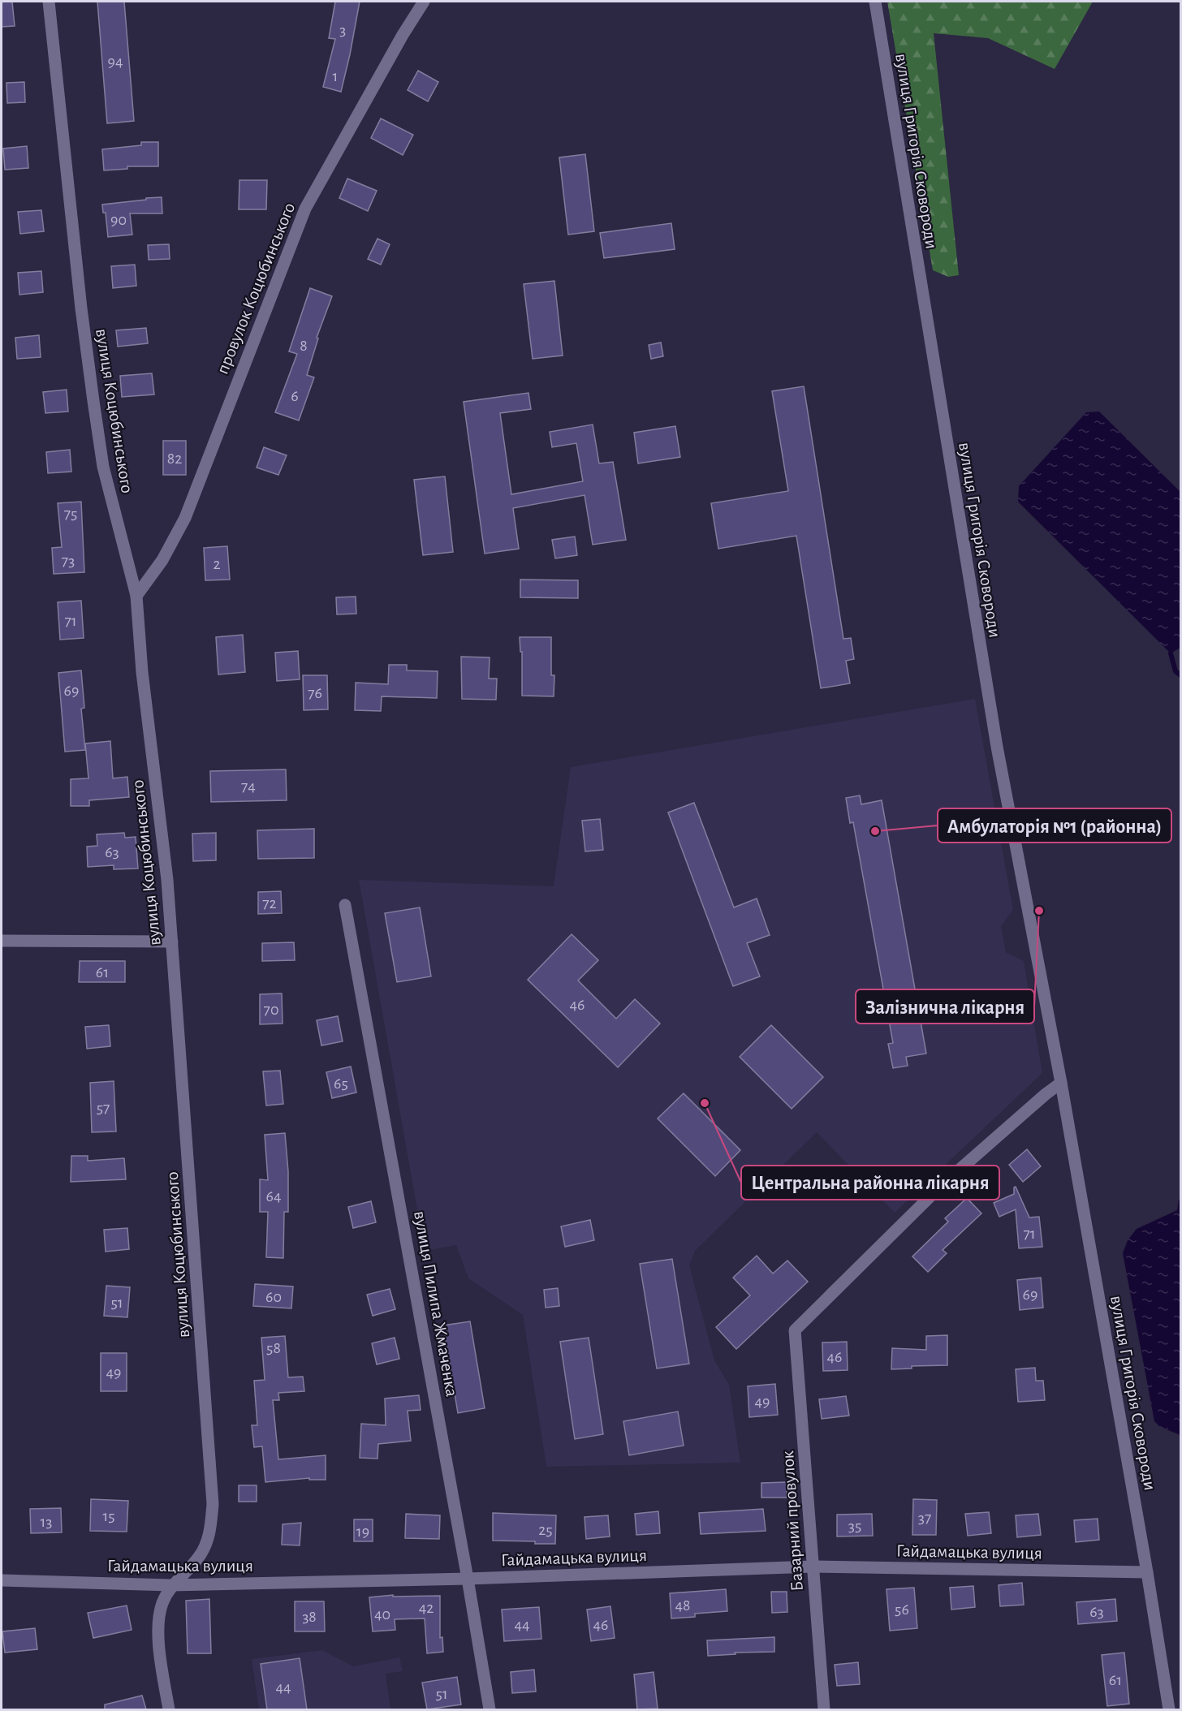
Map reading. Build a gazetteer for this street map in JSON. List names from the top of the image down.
{
  "streets": {
    "street": [
      "вулиця Григорія Сковороди",
      "провулок Коцюбинського",
      "вулиця Коцюбинського",
      "вулиця Пилипа Жмаченка",
      "Базарний провулок",
      "Гайдамацька вулиця"
    ]
  },
  "crossings": [
    ["вулиця Григорія Сковороди", "Базарний провулок"],
    ["вулиця Григорія Сковороди", "Гайдамацька вулиця"],
    ["провулок Коцюбинського", "вулиця Коцюбинського"],
    ["вулиця Коцюбинського", "Гайдамацька вулиця"],
    ["вулиця Пилипа Жмаченка", "Гайдамацька вулиця"],
    ["Базарний провулок", "Гайдамацька вулиця"]
  ],
  "places": ["Амбулаторія №1 (районна)", "Залізнична лікарня", "Центральна районна лікарня"],
  "house_numbers": [
    "3",
    "94",
    "1",
    "90",
    "8",
    "6",
    "82",
    "75",
    "73",
    "2",
    "71",
    "69",
    "76",
    "74",
    "63",
    "72",
    "61",
    "46",
    "70",
    "65",
    "57",
    "64",
    "71",
    "69",
    "60",
    "51",
    "58",
    "46",
    "49",
    "49",
    "15",
    "37",
    "13",
    "35",
    "25",
    "19",
    "48",
    "42",
    "56",
    "63",
    "40",
    "38",
    "44",
    "46",
    "61",
    "44",
    "51"
  ]
}
